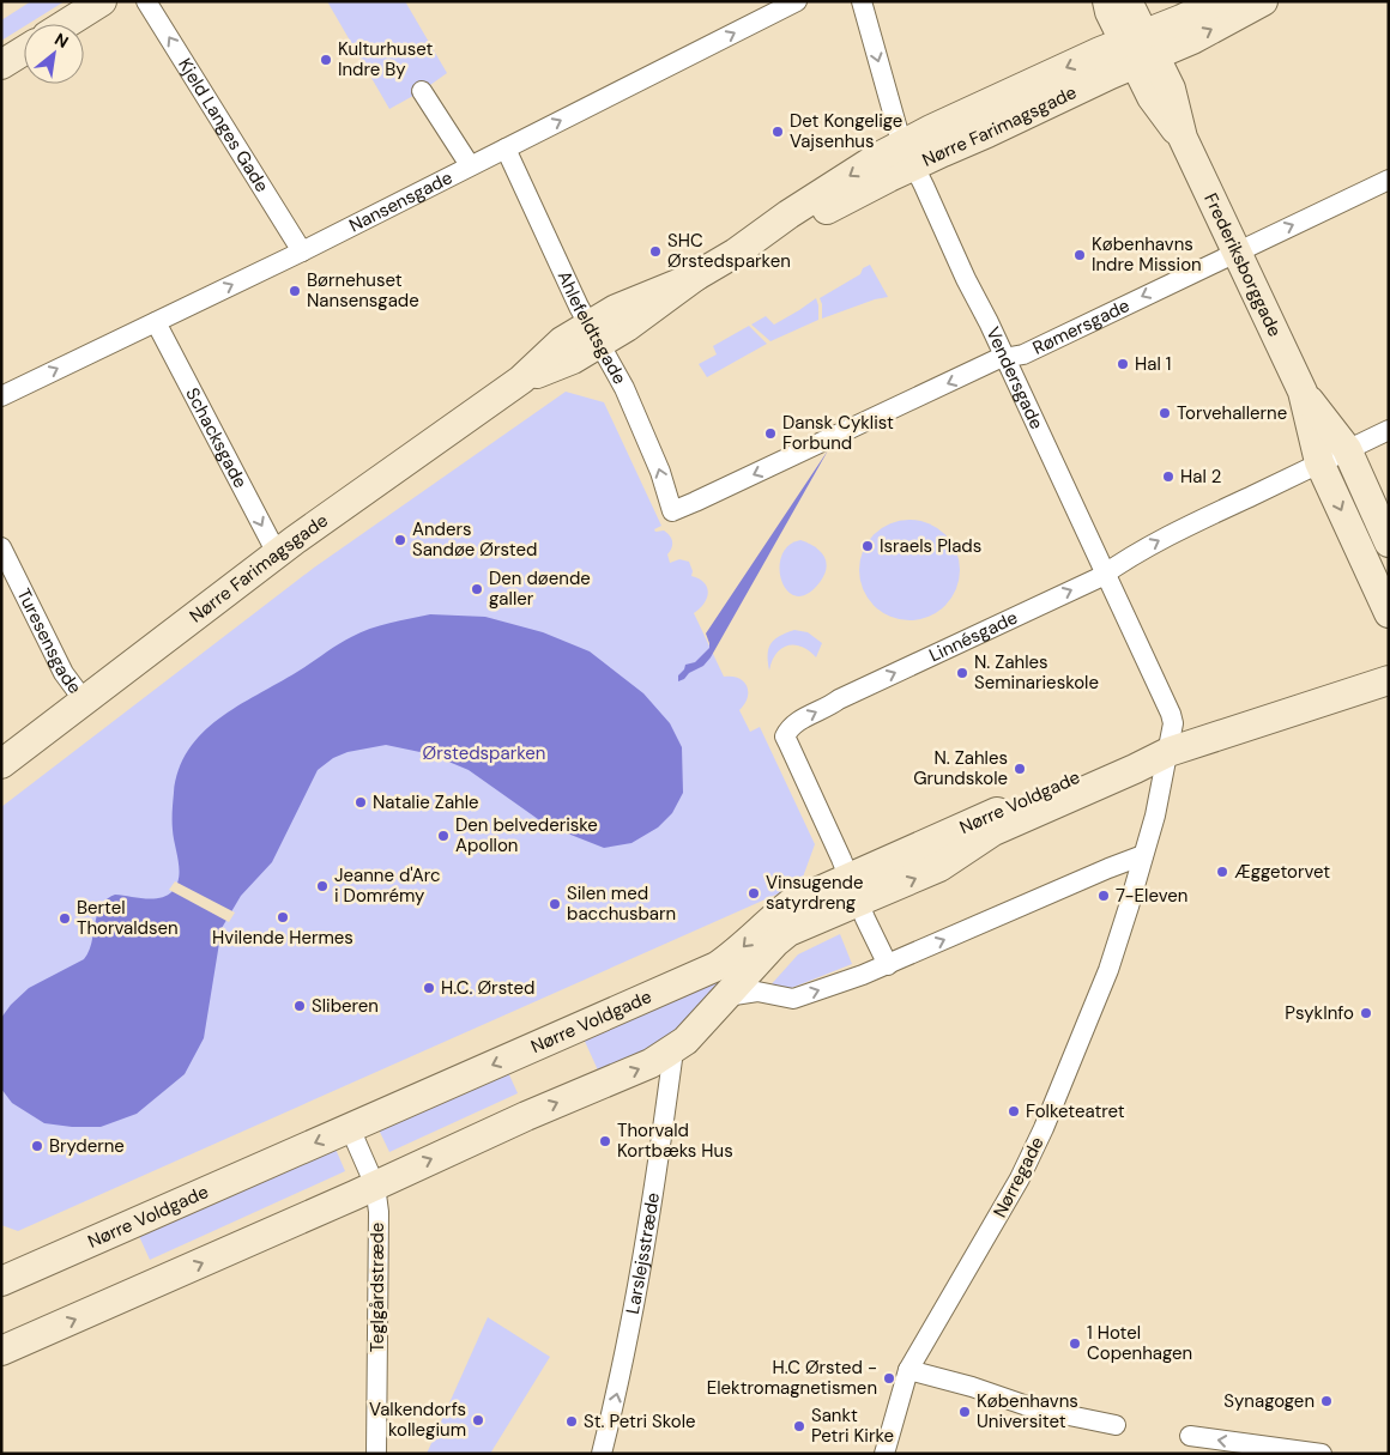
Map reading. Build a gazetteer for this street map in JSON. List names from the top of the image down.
{
  "streets": {
    "street": [
      "Kjeld Langes Gade",
      "Nørre Farimagsgade",
      "Nansensgade",
      "Frederiksborggade",
      "Rømersgade",
      "Ahlefeldtsgade",
      "Vendersgade",
      "Schacksgade",
      "Linnésgade",
      "Turesensgade",
      "Nørre Voldgade",
      "Nørregade",
      "Larslejsstræde",
      "Teglgårdstræde"
    ]
  },
  "crossings": [
    ["Kjeld Langes Gade", "Nansensgade"],
    ["Nørre Farimagsgade", "Frederiksborggade"],
    ["Nørre Farimagsgade", "Ahlefeldtsgade"],
    ["Nørre Farimagsgade", "Vendersgade"],
    ["Nørre Farimagsgade", "Schacksgade"],
    ["Nørre Farimagsgade", "Turesensgade"],
    ["Nansensgade", "Ahlefeldtsgade"],
    ["Nansensgade", "Schacksgade"],
    ["Frederiksborggade", "Rømersgade"],
    ["Frederiksborggade", "Linnésgade"],
    ["Rømersgade", "Ahlefeldtsgade"],
    ["Rømersgade", "Vendersgade"],
    ["Vendersgade", "Linnésgade"],
    ["Vendersgade", "Nørre Voldgade"],
    ["Vendersgade", "Nørregade"],
    ["Linnésgade", "Nørre Voldgade"],
    ["Nørre Voldgade", "Nørregade"],
    ["Nørre Voldgade", "Larslejsstræde"],
    ["Nørre Voldgade", "Teglgårdstræde"]
  ],
  "one_way": [
    "Kjeld Langes Gade",
    "Nansensgade",
    "Ahlefeldtsgade",
    "Schacksgade",
    "Linnésgade",
    "Larslejsstræde"
  ],
  "parks": ["Ørstedsparken"],
  "places": [
    "Kulturhuset Indre By",
    "Det Kongelige Vajsenhus",
    "SHC Ørstedsparken",
    "Københavns Indre Mission",
    "Børnehuset Nansensgade",
    "Hal 1",
    "Torvehallerne",
    "Dansk Cyklist Forbund",
    "Hal 2",
    "Anders Sandøe Ørsted",
    "Israels Plads",
    "Den døende galler",
    "N. Zahles Seminarieskole",
    "N. Zahles Grundskole",
    "Natalie Zahle",
    "Den belvederiske Apollon",
    "Æggetorvet",
    "Jeanne d'Arc i Domrémy",
    "Vinsugende satyrdreng",
    "7-Eleven",
    "Silen med bacchusbarn",
    "Hvilende Hermes",
    "Bertel Thorvaldsen",
    "H.C. Ørsted",
    "Sliberen",
    "PsykInfo",
    "Folketeatret",
    "Thorvald Kortbæks Hus",
    "Bryderne",
    "1 Hotel Copenhagen",
    "H.C Ørsted - Elektromagnetismen",
    "Synagogen",
    "Københavns Universitet",
    "Valkendorfs kollegium",
    "St. Petri Skole",
    "Sankt Petri Kirke"
  ],
  "north": "top right"
}
